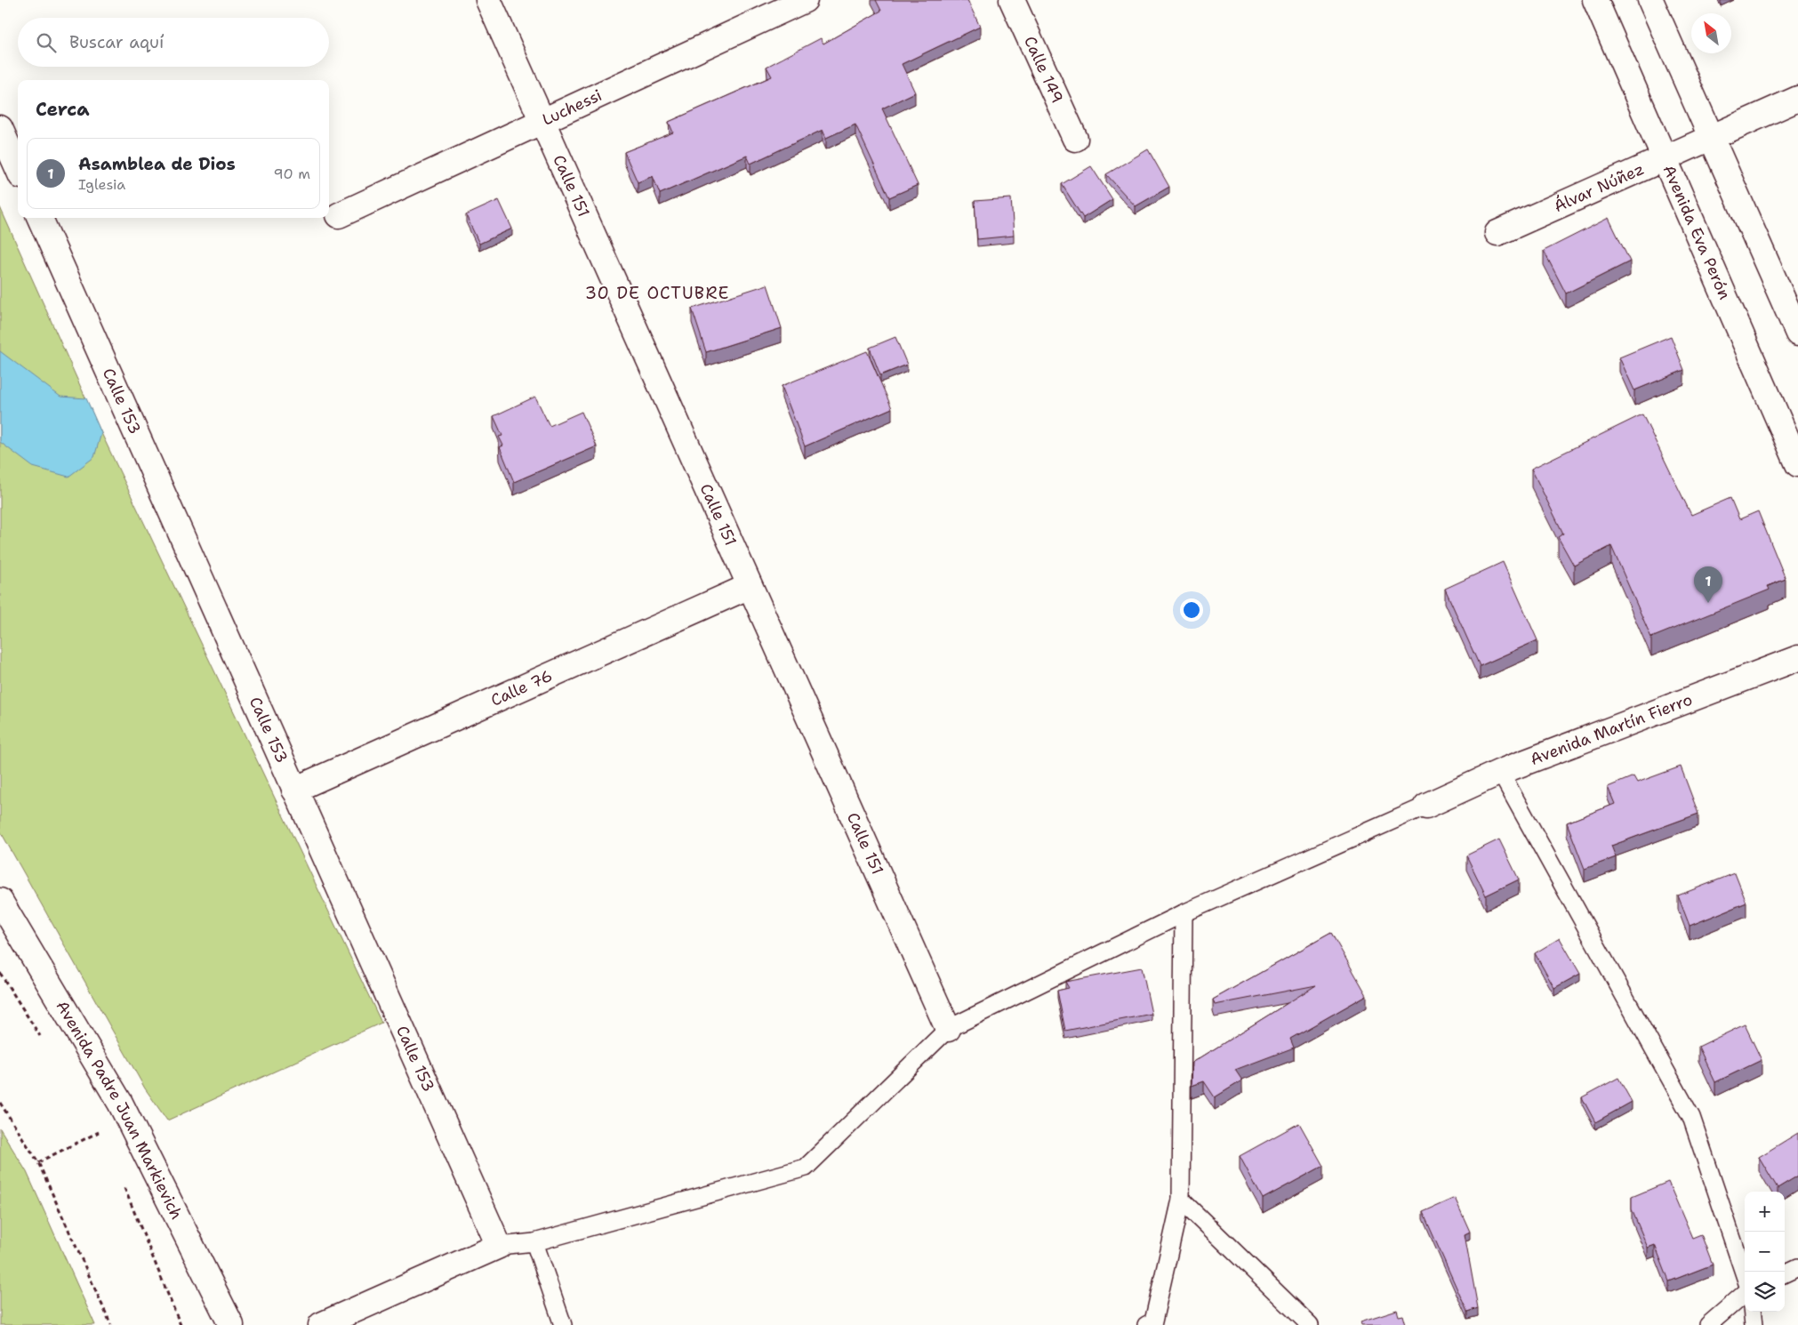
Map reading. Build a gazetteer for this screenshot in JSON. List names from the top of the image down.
{
  "streets": {
    "street": [
      "Calle 149",
      "Luchessi",
      "Calle 151",
      "Álvar Núñez",
      "Avenida Eva Perón",
      "Calle 153",
      "Calle 76",
      "Avenida Martín Fierro",
      "Avenida Padre Juan Markievich"
    ]
  },
  "crossings": [
    ["Luchessi", "Calle 151"],
    ["Calle 151", "Calle 76"],
    ["Álvar Núñez", "Avenida Eva Perón"],
    ["Calle 153", "Calle 76"]
  ],
  "districts": ["30 DE OCTUBRE"],
  "north": "top left",
  "page": {
    "search": "Buscar aquí",
    "heading": "Cerca",
    "list": [
      {
        "mark": "1",
        "name": "Asamblea de Dios",
        "note": "Iglesia",
        "value": "90 m"
      }
    ],
    "pins": "1",
    "map_buttons": ["+", "−"]
  }
}
